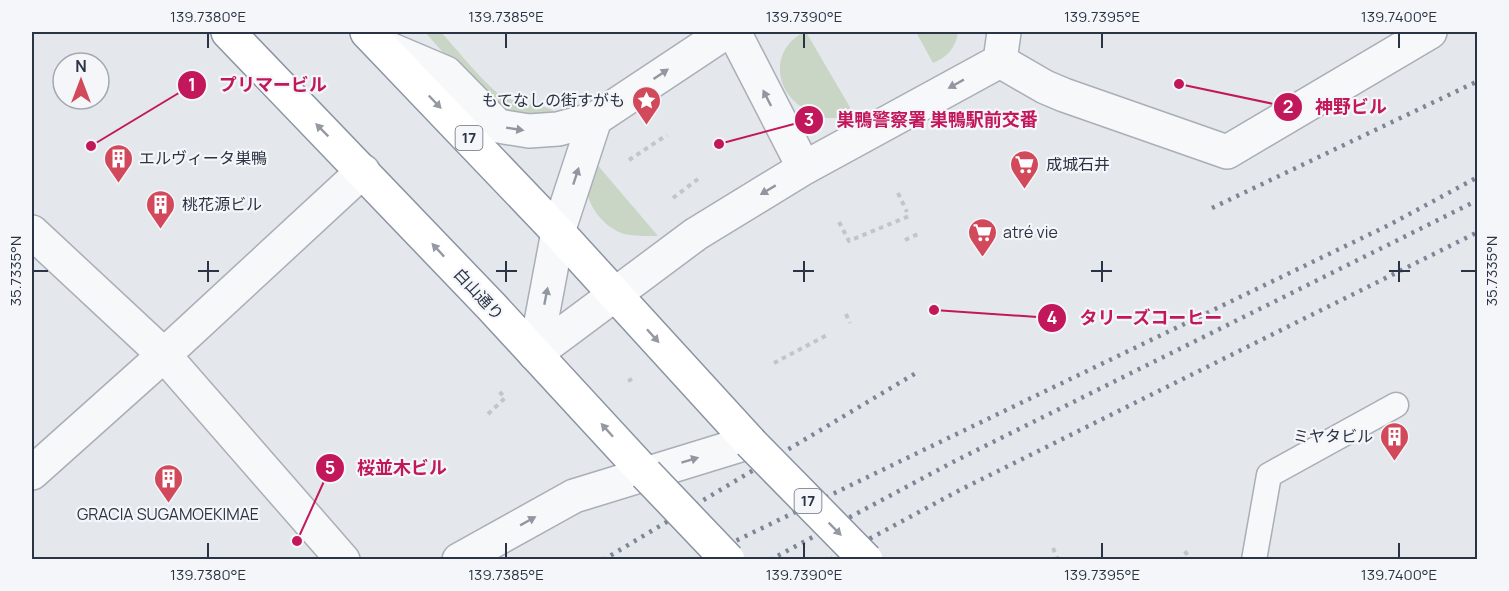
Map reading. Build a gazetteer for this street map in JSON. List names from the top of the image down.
{
  "streets": {
    "highway": ["17", "白山通り"]
  },
  "places": {
    "other": [
      "神野ビル",
      "巣鴨警察署 巣鴨駅前交番",
      "プリマービル",
      "タリーズコーヒー",
      "桜並木ビル"
    ],
    "place": ["もてなしの街すがも"],
    "building": [
      "エルヴィータ巣鴨",
      "桃花源ビル",
      "ミヤタビル",
      "GRACIA SUGAMOEKIMAE"
    ],
    "supermarket": ["成城石井", "atré vie"]
  },
  "north": "top",
  "coordinates": [
    "139.7380°E",
    "139.7385°E",
    "139.7390°E",
    "139.7395°E",
    "139.7400°E",
    "35.7335°N"
  ]
}
